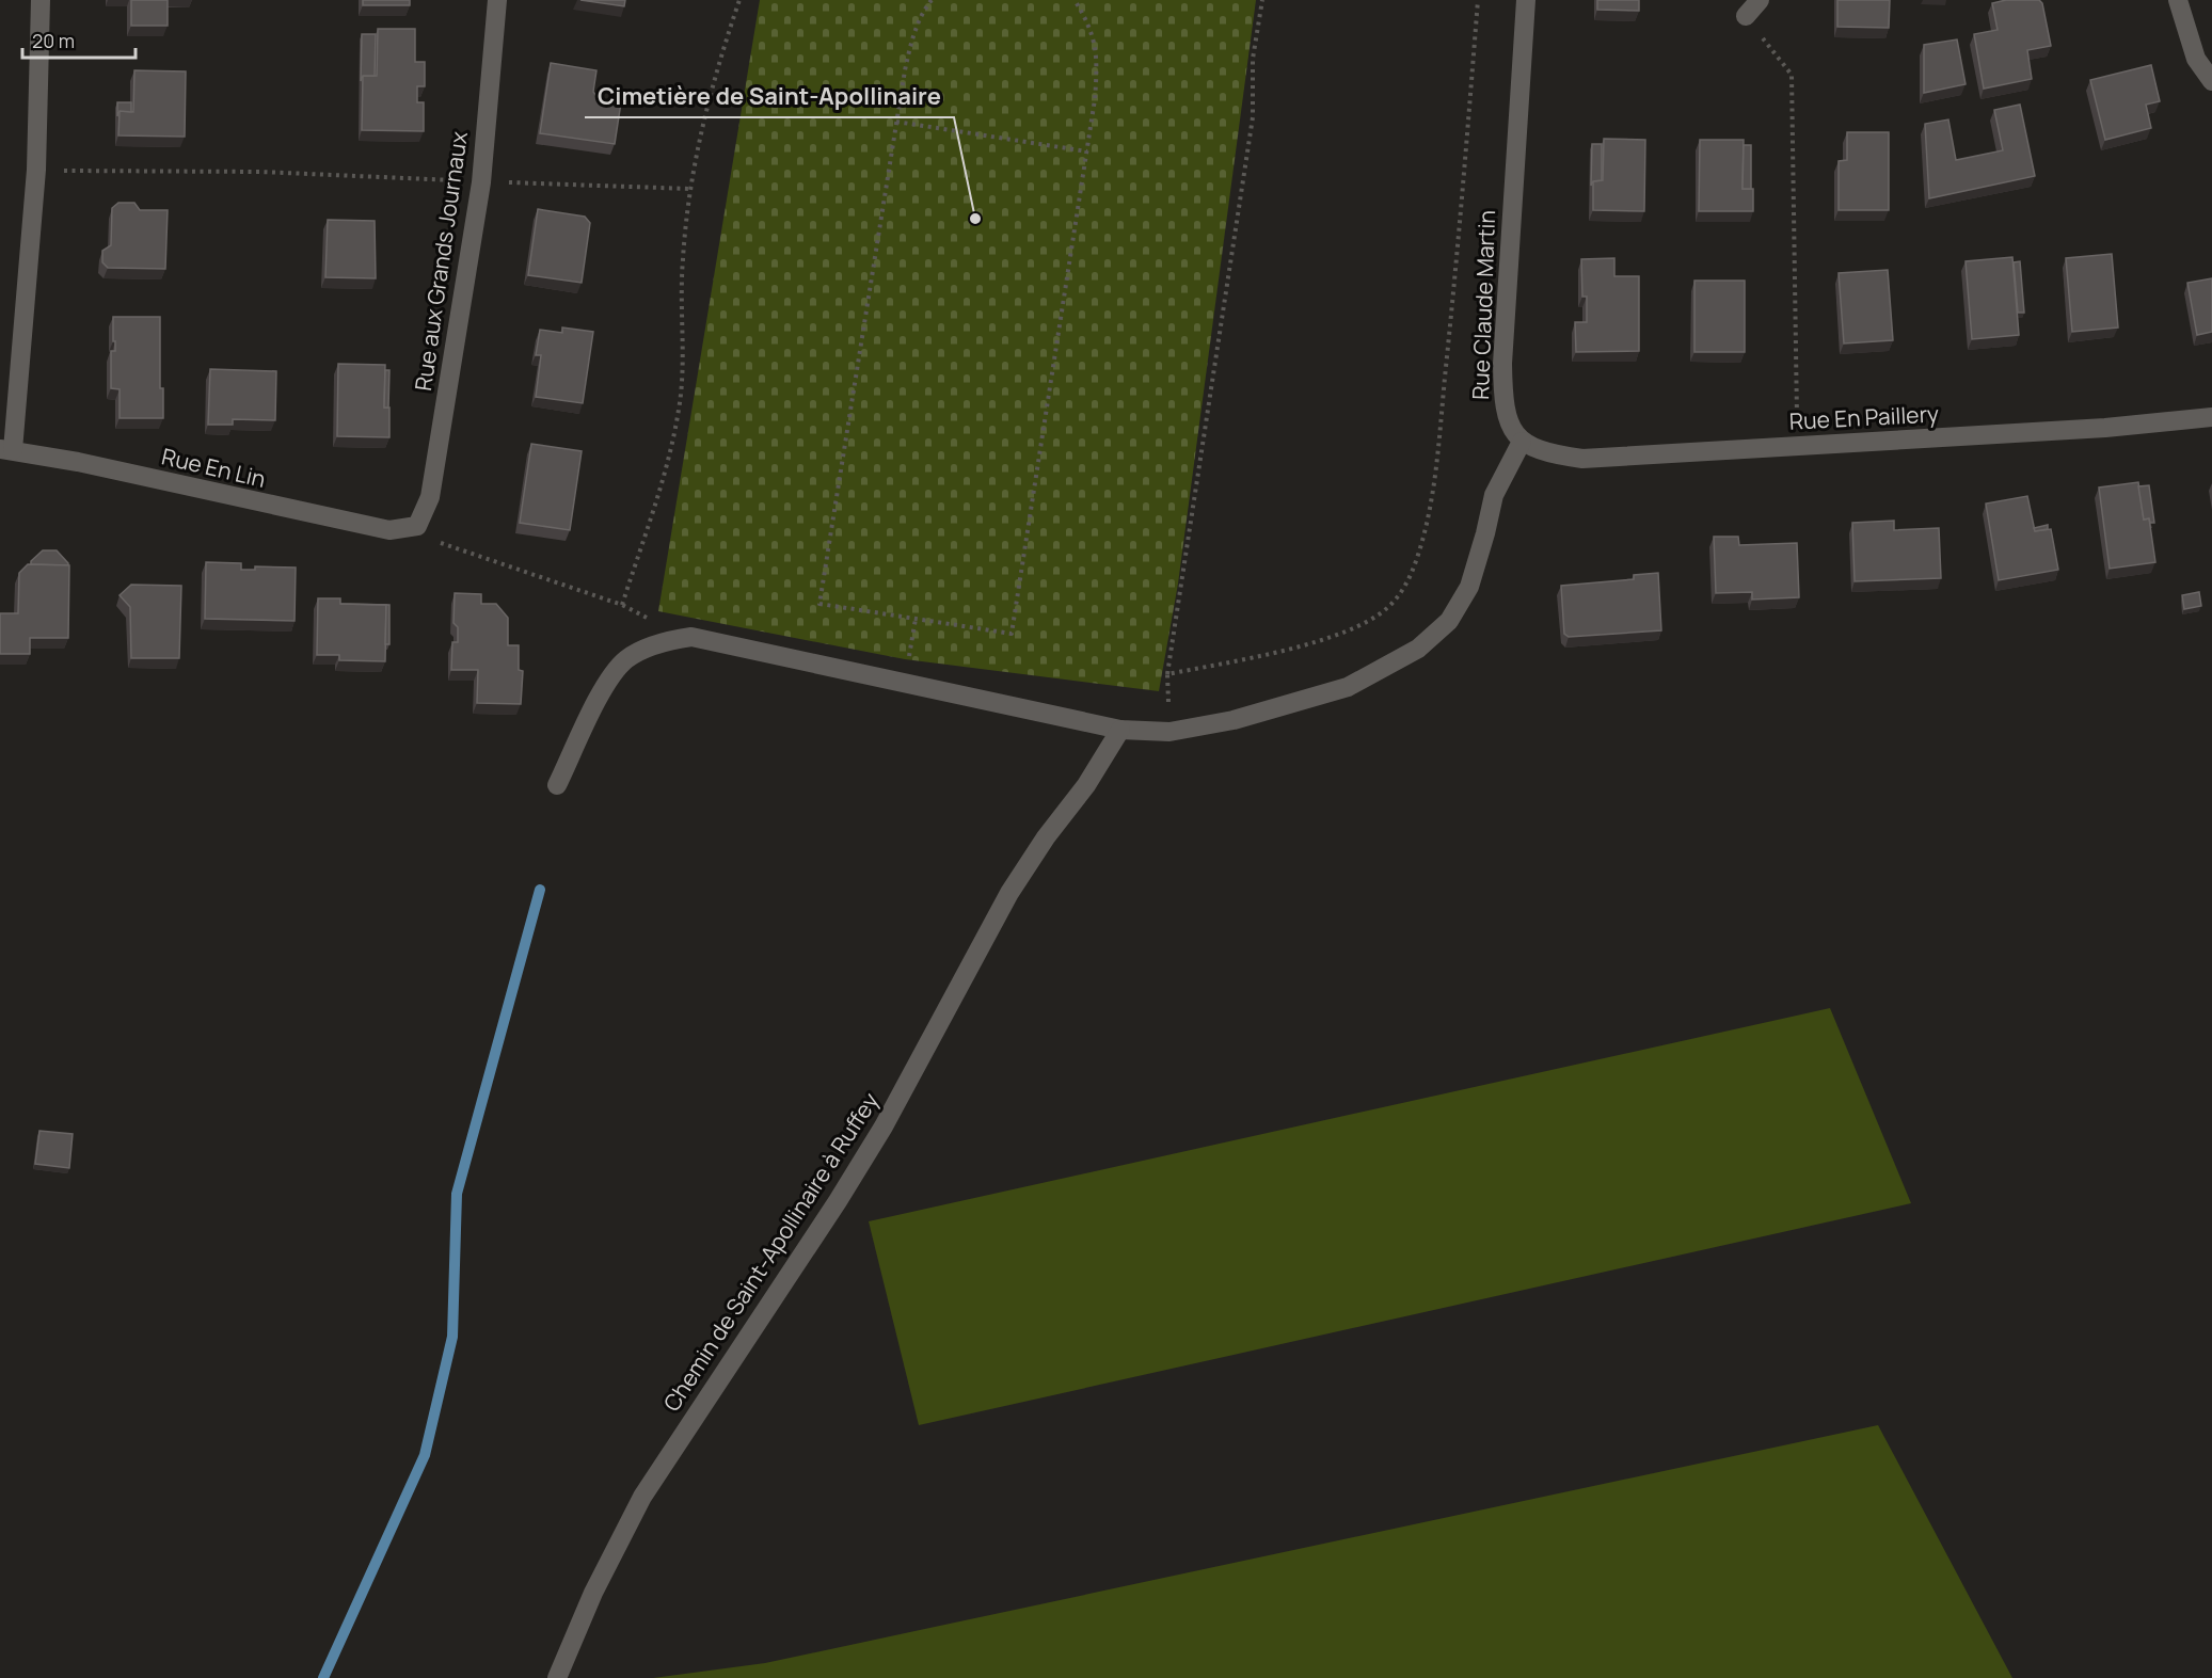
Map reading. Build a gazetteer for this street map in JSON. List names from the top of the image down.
{
  "streets": {
    "street": [
      "Rue aux Grands Journaux",
      "Rue Claude Martin",
      "Rue En Paillery",
      "Rue En Lin",
      "Chemin de Saint-Apollinaire à Ruffey"
    ]
  },
  "crossings": [
    ["Rue aux Grands Journaux", "Rue En Lin"],
    ["Rue Claude Martin", "Rue En Paillery"]
  ],
  "places": ["Cimetière de Saint-Apollinaire"],
  "scale_bar": "20 m"
}
